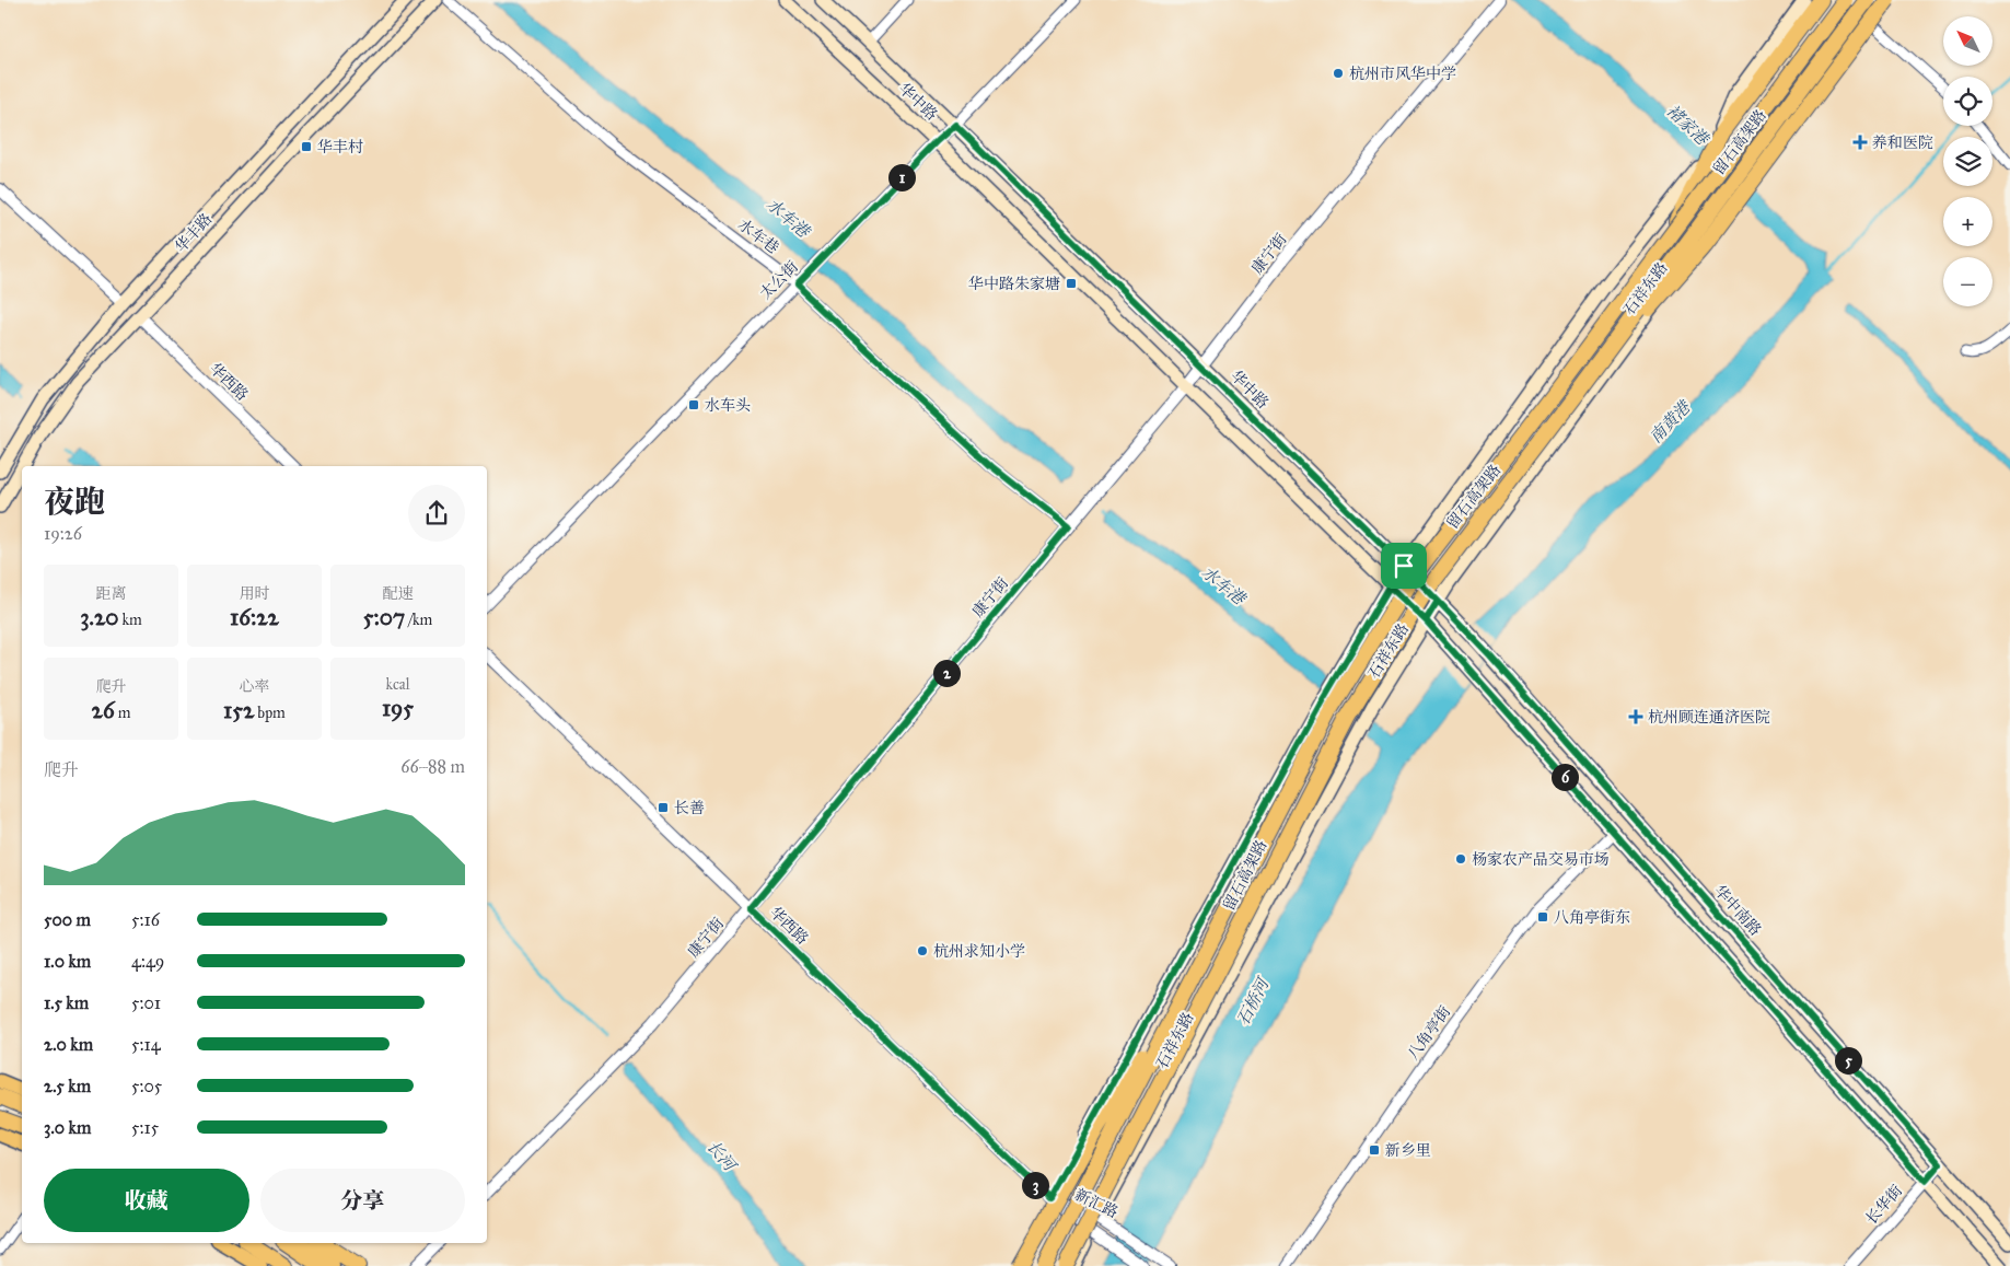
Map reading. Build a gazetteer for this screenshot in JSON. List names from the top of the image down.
{
  "streets": {
    "highway": ["留石高架路"],
    "main road": [
      "华中路",
      "华丰路",
      "石祥东路",
      "华中南路"
    ],
    "street": [
      "水车巷",
      "康宁街",
      "太公街",
      "华西路",
      "八角亭街",
      "新汇路",
      "长华街"
    ]
  },
  "crossings": [
    ["华中路", "康宁街"],
    ["华中路", "太公街"],
    ["华中路", "石祥东路"],
    ["华中路", "华中南路"],
    ["华丰路", "华西路"],
    ["水车巷", "康宁街"],
    ["水车巷", "太公街"],
    ["康宁街", "华西路"],
    ["石祥东路", "华西路"],
    ["石祥东路", "华中南路"],
    ["石祥东路", "新汇路"],
    ["华西路", "新汇路"],
    ["华中南路", "长华街"]
  ],
  "water": [
    "褚家港",
    "水车港",
    "南黄港",
    "石桥河",
    "长河"
  ],
  "places": {
    "other": ["杭州市风华中学", "杨家农产品交易市场", "杭州求知小学"],
    "health": ["养和医院", "杭州顾连通济医院"],
    "transit": [
      "华丰村",
      "华中路朱家塘",
      "水车头",
      "长善",
      "八角亭街东",
      "新乡里"
    ]
  },
  "north": "top left",
  "page": {
    "map_buttons": ["+", "−"],
    "pins": [
      "1",
      "2",
      "6",
      "5",
      "3"
    ],
    "heading": ["夜跑", "19:26"],
    "stats": [
      ["距离", "3.20 km"],
      ["用时", "16:22"],
      ["配速", "5:07 /km"],
      ["爬升", "26 m"],
      ["心率", "152 bpm"],
      ["kcal", "195"]
    ],
    "chart": ["爬升", "66–88 m"],
    "list": [
      {
        "name": "500 m",
        "note": "5:16"
      },
      {
        "name": "1.0 km",
        "note": "4:49"
      },
      {
        "name": "1.5 km",
        "note": "5:01"
      },
      {
        "name": "2.0 km",
        "note": "5:14"
      },
      {
        "name": "2.5 km",
        "note": "5:05"
      },
      {
        "name": "3.0 km",
        "note": "5:15"
      }
    ],
    "buttons": ["收藏", "分享"]
  }
}
